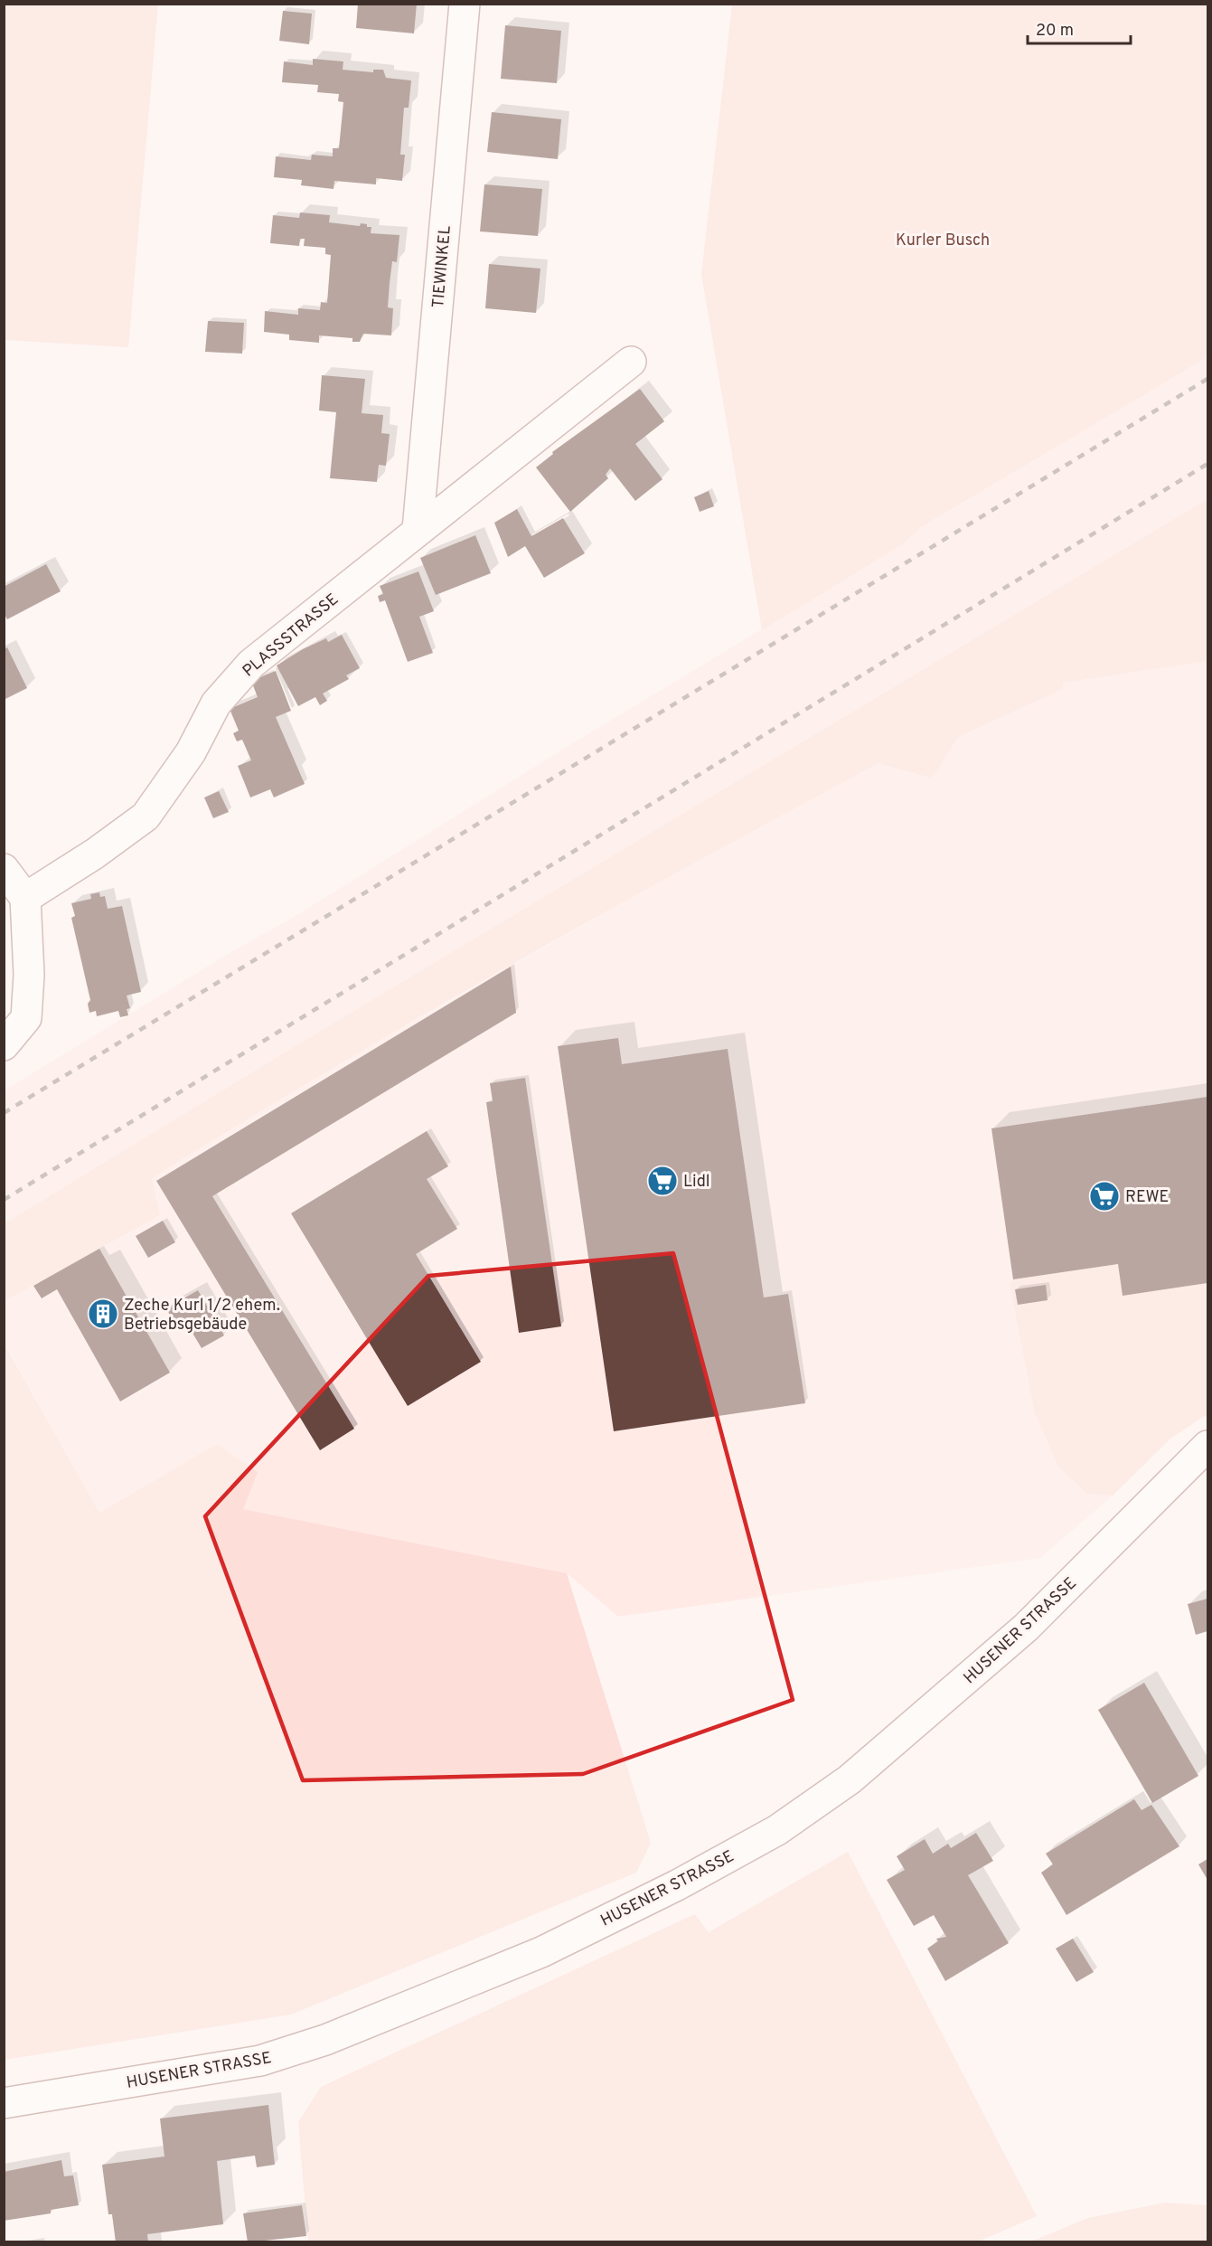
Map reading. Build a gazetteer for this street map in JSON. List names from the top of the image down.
{
  "streets": {
    "street": ["TIEWINKEL", "PLASSSTRASSE", "HUSENER STRASSE"]
  },
  "crossings": [
    ["TIEWINKEL", "PLASSSTRASSE"]
  ],
  "parks": ["Kurler Busch"],
  "places": {
    "supermarket": ["Lidl", "REWE"],
    "building": ["Zeche Kurl 1/2 ehem. Betriebsgebäude"]
  },
  "scale_bar": "20 m"
}
